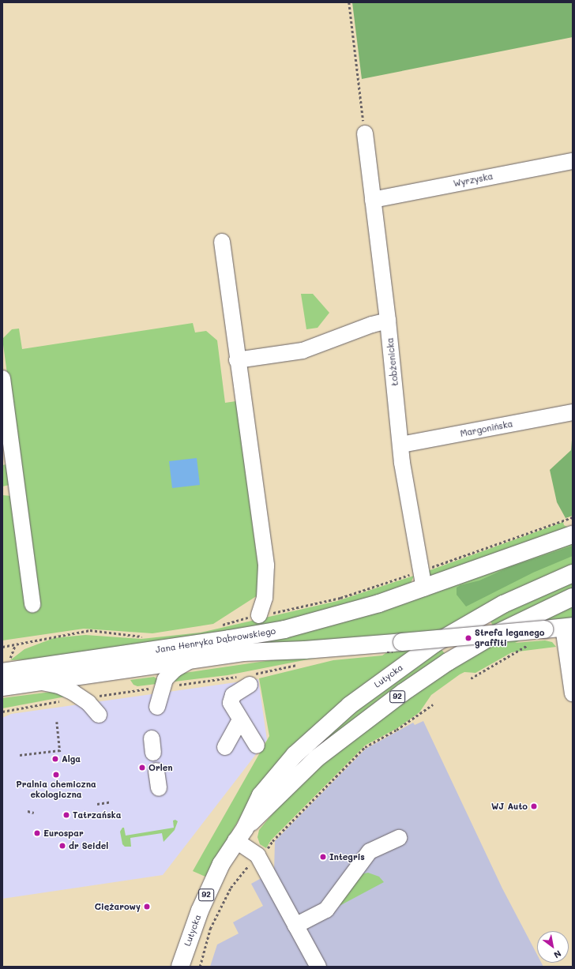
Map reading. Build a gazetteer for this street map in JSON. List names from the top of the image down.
{
  "streets": {
    "main road": ["Jana Henryka Dąbrowskiego", "Lutycka", "92"],
    "street": ["Wyrzyska", "Łobżenicka", "Margonińska"]
  },
  "crossings": [
    ["Wyrzyska", "Łobżenicka"],
    ["Łobżenicka", "Margonińska"],
    ["Łobżenicka", "Jana Henryka Dąbrowskiego"]
  ],
  "places": [
    "Strefa leganego graffiti",
    "Alga",
    "Orlen",
    "Pralnia chemiczna ekologiczna",
    "WJ Auto",
    "Tatrzańska",
    "Eurospar",
    "dr Seidel",
    "Integris",
    "Ciężarowy"
  ],
  "north": "bottom right"
}
